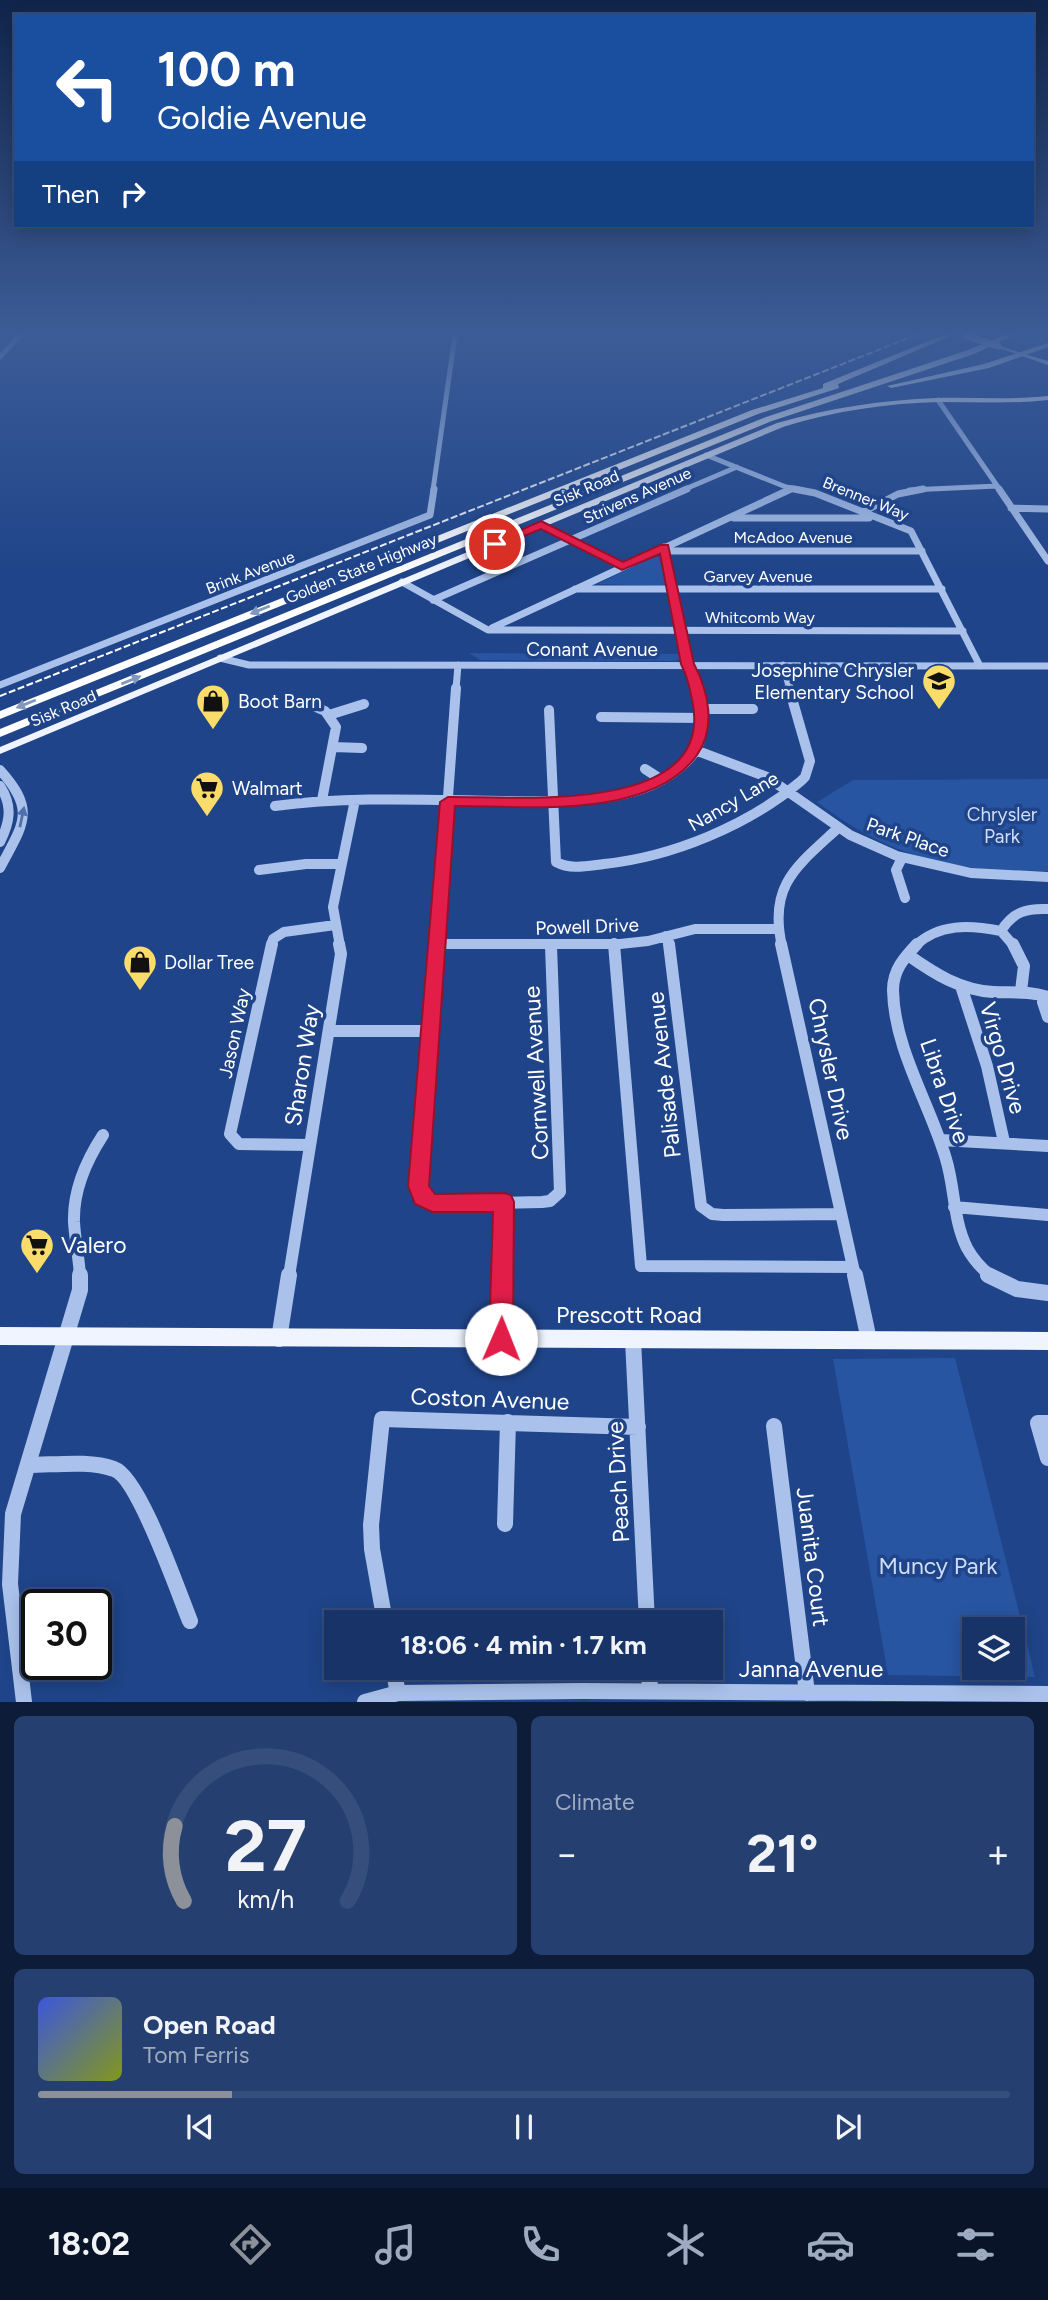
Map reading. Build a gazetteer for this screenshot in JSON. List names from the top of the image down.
{
  "streets": {
    "highway": ["Golden State Highway"],
    "main road": ["Sisk Road", "Prescott Road"],
    "street": [
      "Strivens Avenue",
      "Brenner Way",
      "McAdoo Avenue",
      "Brink Avenue",
      "Garvey Avenue",
      "Whitcomb Way",
      "Conant Avenue",
      "Nancy Lane",
      "Park Place",
      "Powell Drive",
      "Jason Way",
      "Virgo Drive",
      "Sharon Way",
      "Chrysler Drive",
      "Cornwell Avenue",
      "Palisade Avenue",
      "Libra Drive",
      "Coston Avenue",
      "Peach Drive",
      "Juanita Court",
      "Janna Avenue"
    ]
  },
  "crossings": [
    ["Sisk Road", "Brenner Way"],
    ["Sisk Road", "Whitcomb Way"],
    ["Sisk Road", "Conant Avenue"],
    ["Strivens Avenue", "Brenner Way"],
    ["Strivens Avenue", "Whitcomb Way"],
    ["Brenner Way", "McAdoo Avenue"],
    ["Brenner Way", "Garvey Avenue"],
    ["Brenner Way", "Whitcomb Way"],
    ["Brenner Way", "Conant Avenue"],
    ["Conant Avenue", "Nancy Lane"],
    ["Nancy Lane", "Park Place"],
    ["Park Place", "Chrysler Drive"],
    ["Powell Drive", "Chrysler Drive"],
    ["Powell Drive", "Cornwell Avenue"],
    ["Powell Drive", "Palisade Avenue"],
    ["Jason Way", "Sharon Way"],
    ["Sharon Way", "Prescott Road"],
    ["Chrysler Drive", "Palisade Avenue"],
    ["Chrysler Drive", "Prescott Road"],
    ["Prescott Road", "Peach Drive"],
    ["Coston Avenue", "Peach Drive"],
    ["Juanita Court", "Janna Avenue"]
  ],
  "parks": ["Chrysler Park", "Muncy Park"],
  "places": {
    "school or university": ["Josephine Chrysler Elementary School"],
    "shop": ["Boot Barn", "Dollar Tree"],
    "supermarket": ["Walmart", "Valero"]
  },
  "page": {
    "turn": ["100 m", "Goldie Avenue"],
    "then": "Then",
    "limit": "30",
    "trip": "18:06 · 4 min · 1.7 km",
    "tile": "Climate",
    "heat": ["−", "21°", "+"],
    "song": ["Open Road", "Tom Ferris"],
    "tabs": "18:02",
    "gauge": ["27", "km/h"]
  }
}
